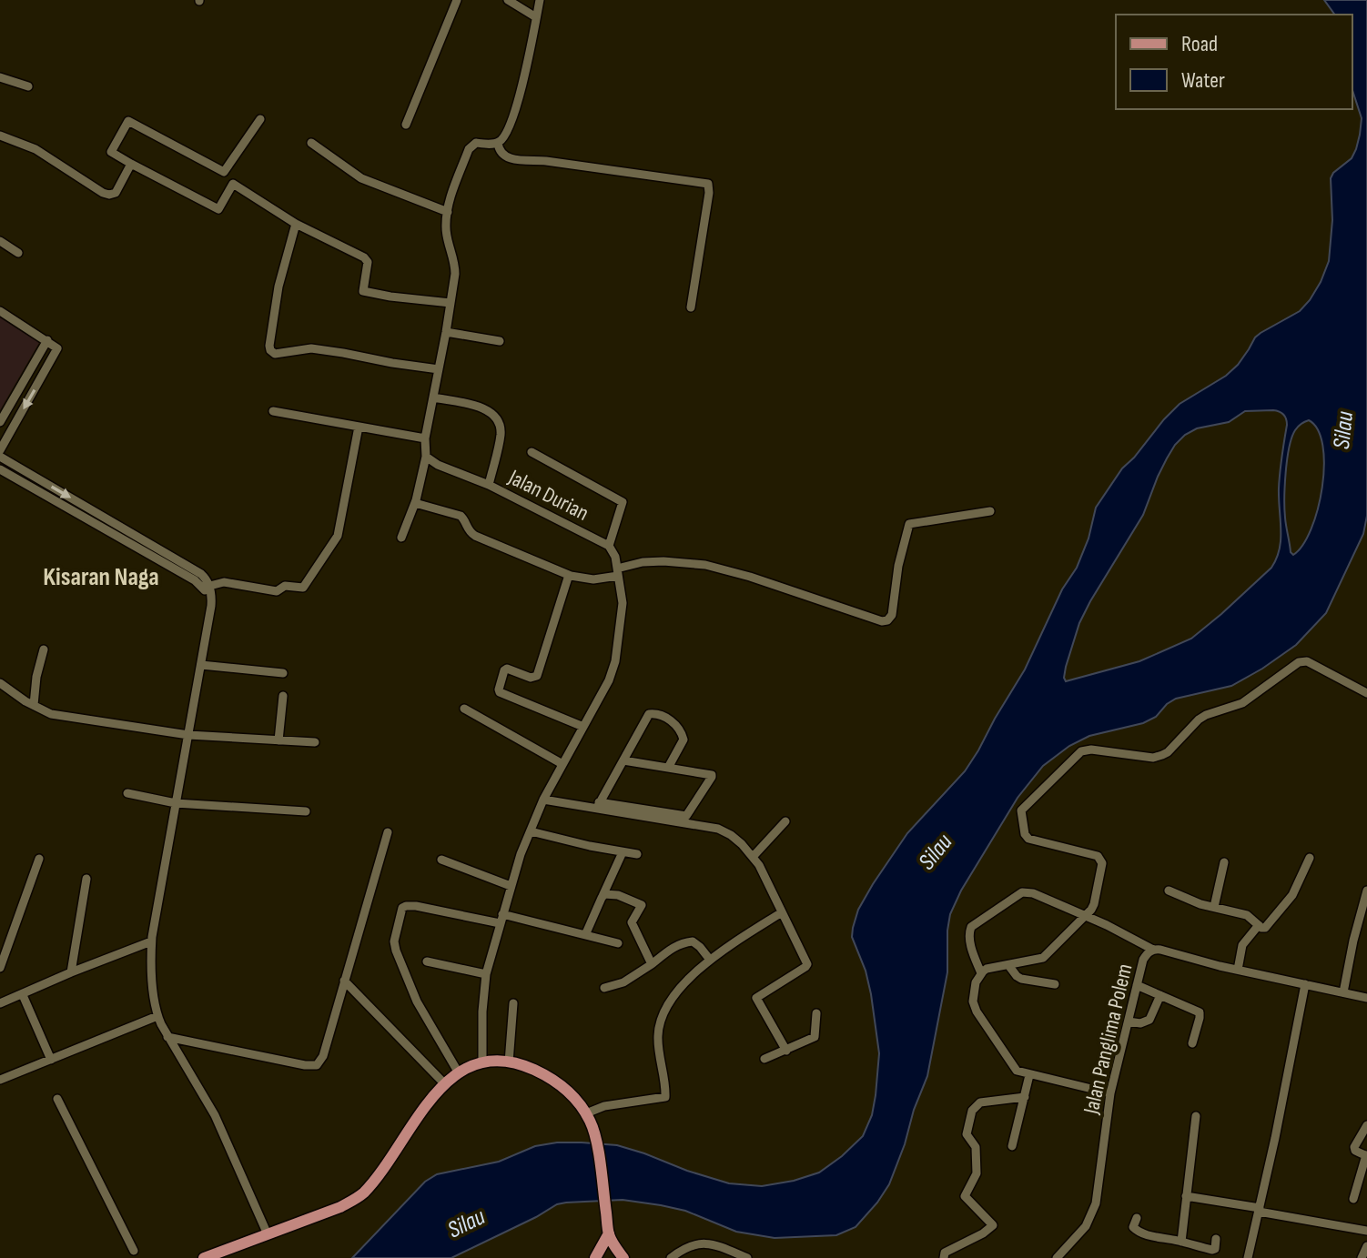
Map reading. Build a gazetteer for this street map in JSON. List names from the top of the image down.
{
  "streets": {
    "street": ["Jalan Durian", "Jalan Panglima Polem"]
  },
  "districts": ["Kisaran Naga"],
  "water": ["Silau"],
  "legend": ["Road", "Water"]
}
